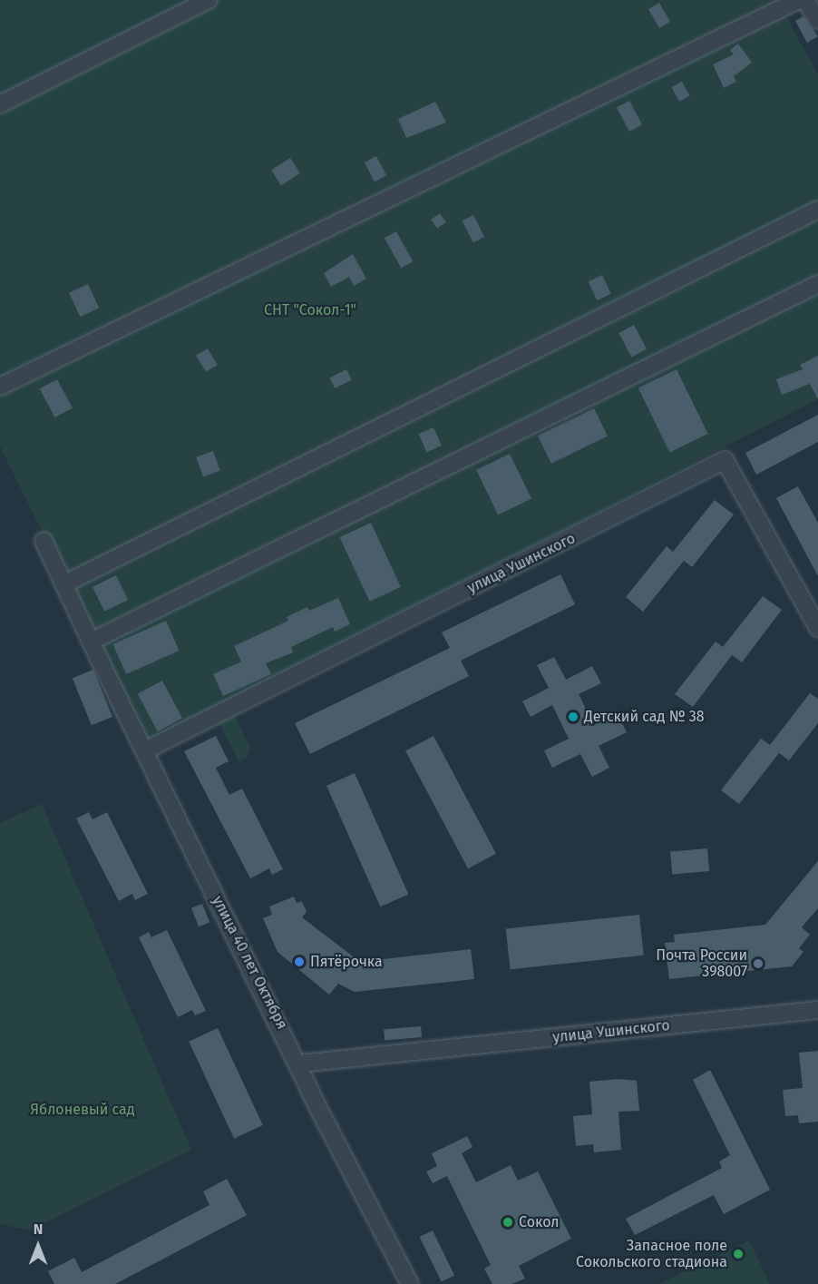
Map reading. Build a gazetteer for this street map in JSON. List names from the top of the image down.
{
  "streets": {
    "street": ["улица Ушинского", "улица 40 лет Октября"]
  },
  "crossings": [
    ["улица Ушинского", "улица 40 лет Октября"]
  ],
  "parks": ["СНТ \"Сокол-1\"", "Яблоневый сад"],
  "places": [
    "Детский сад № 38",
    "Пятёрочка",
    "Почта России 398007",
    "Сокол",
    "Запасное поле Сокольского стадиона"
  ],
  "north": "top"
}
